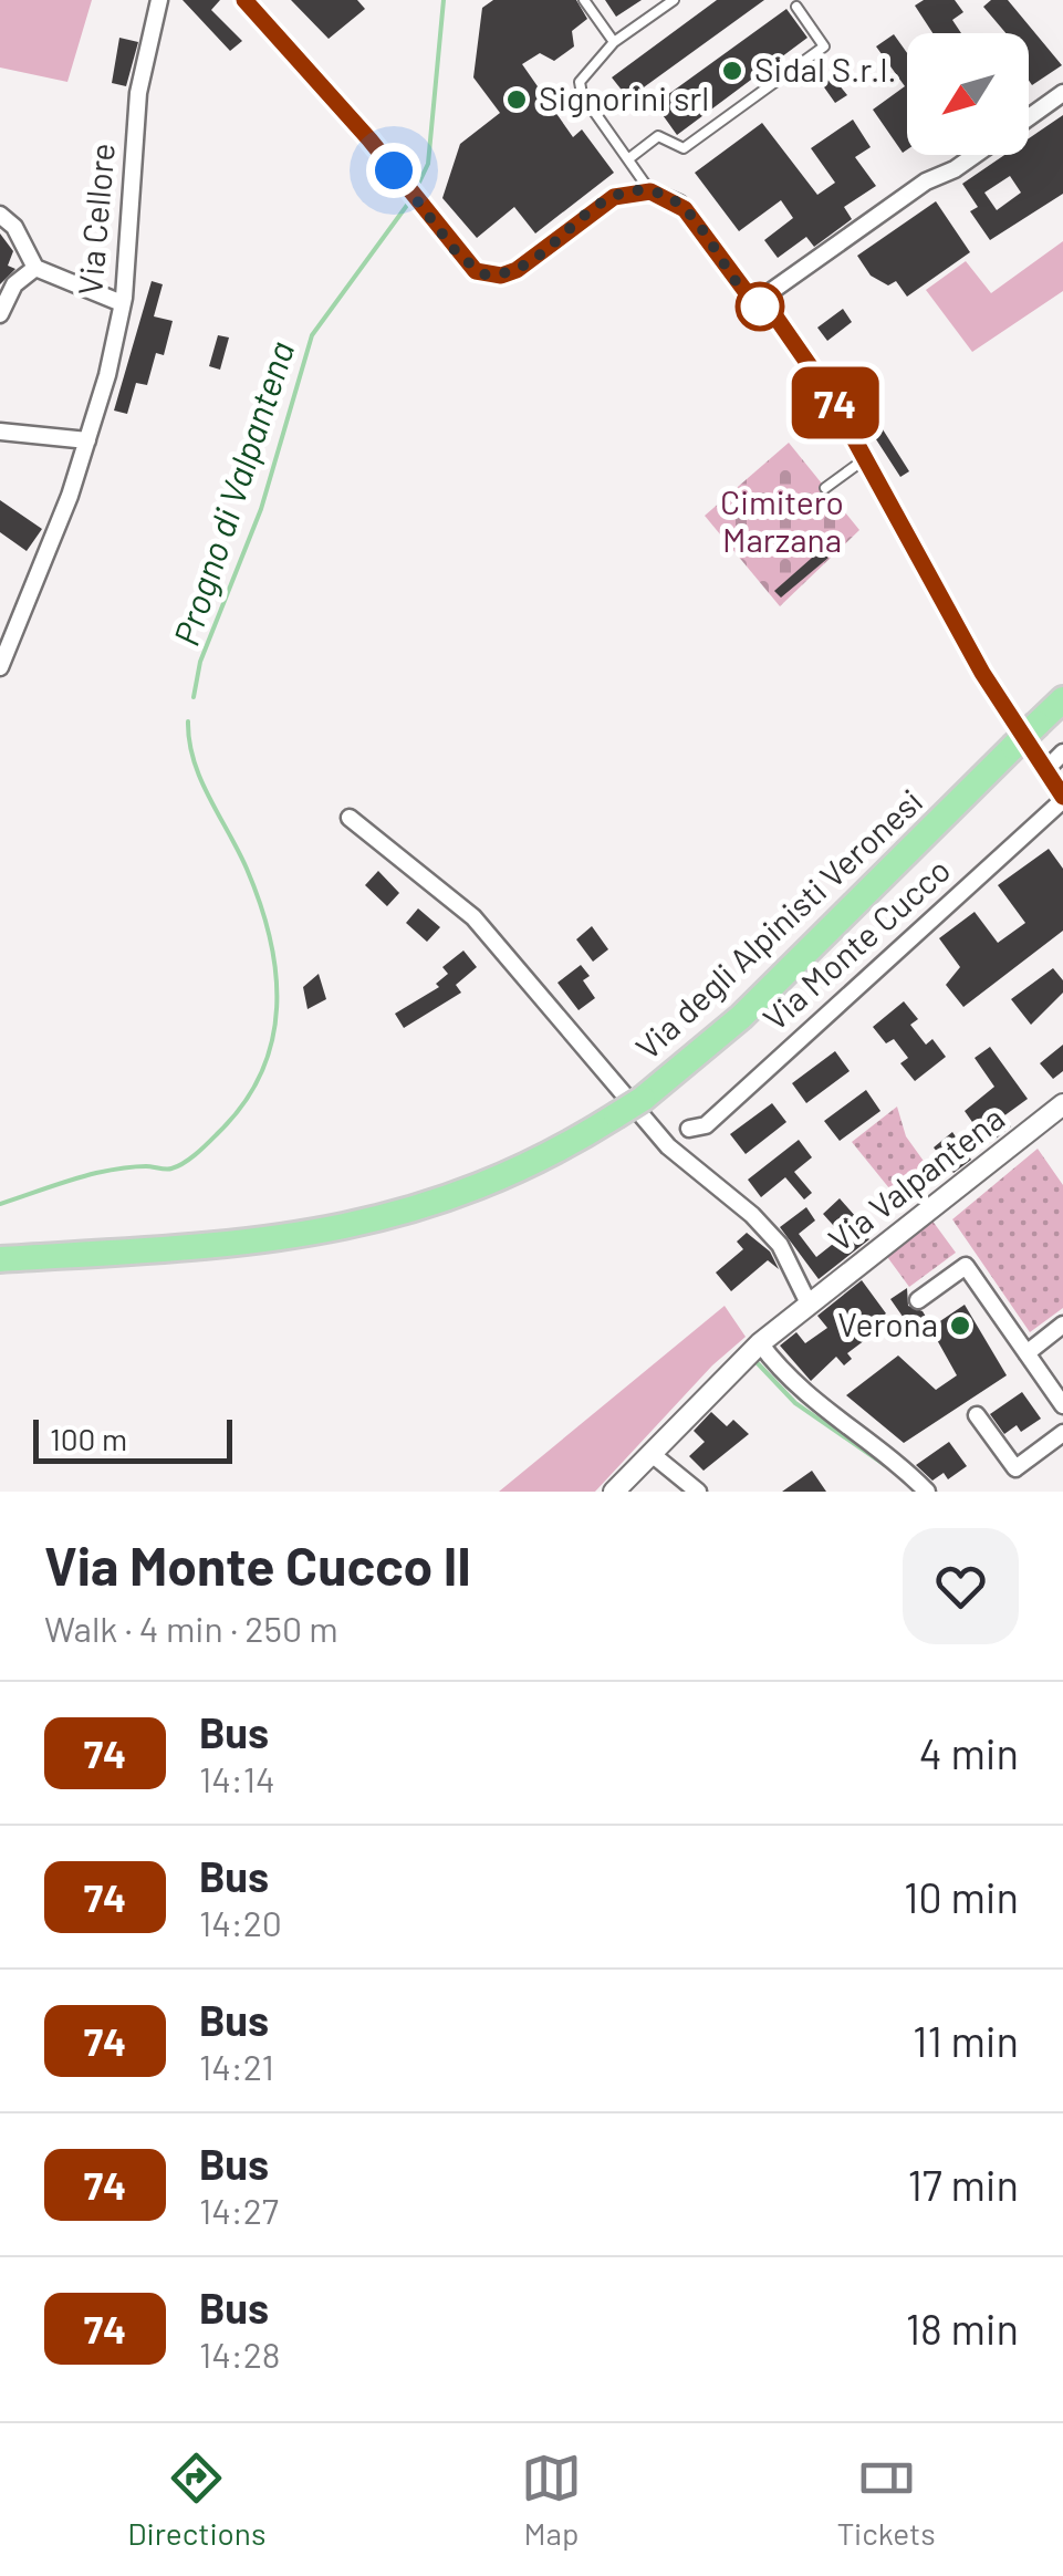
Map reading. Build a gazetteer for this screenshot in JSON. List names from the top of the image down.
{
  "streets": {
    "highway": ["Via degli Alpinisti Veronesi"],
    "street": ["Via Cellore", "Via Monte Cucco", "Via Valpantena"]
  },
  "water": ["Progno di Valpantena"],
  "parks": ["Cimitero Marzana"],
  "places": ["Sidal S.r.l.", "Signorini srl", "Verona"],
  "lines": ["bus line 74"],
  "scale_bar": "100 m",
  "north": "bottom left",
  "page": {
    "on_map": "74",
    "scale": "100 m",
    "heading": ["Via Monte Cucco II", "Walk · 4 min · 250 m"],
    "list": [
      {
        "mark": "74",
        "name": "Bus",
        "note": "14:14",
        "value": "4 min"
      },
      {
        "mark": "74",
        "name": "Bus",
        "note": "14:20",
        "value": "10 min"
      },
      {
        "mark": "74",
        "name": "Bus",
        "note": "14:21",
        "value": "11 min"
      },
      {
        "mark": "74",
        "name": "Bus",
        "note": "14:27",
        "value": "17 min"
      },
      {
        "mark": "74",
        "name": "Bus",
        "note": "14:28",
        "value": "18 min"
      }
    ],
    "tabs": ["Directions", "Map", "Tickets"]
  }
}
